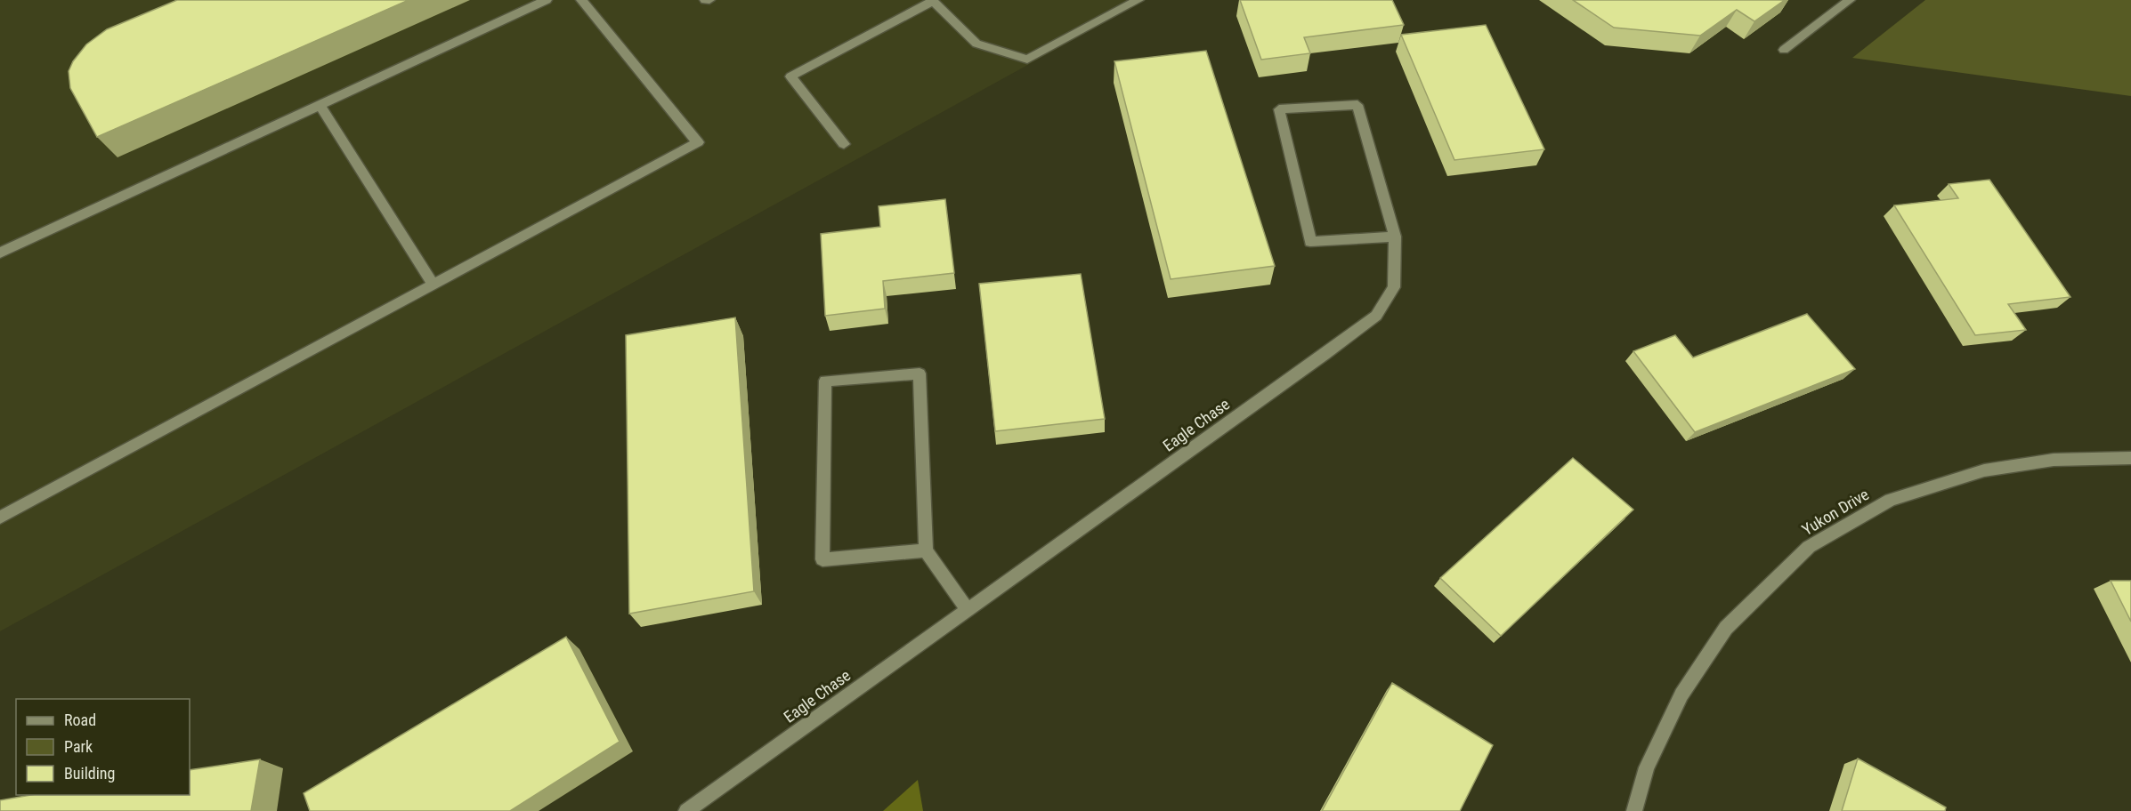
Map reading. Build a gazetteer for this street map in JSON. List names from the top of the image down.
{
  "streets": {
    "street": ["Eagle Chase", "Yukon Drive"]
  },
  "legend": ["Road", "Park", "Building"]
}
